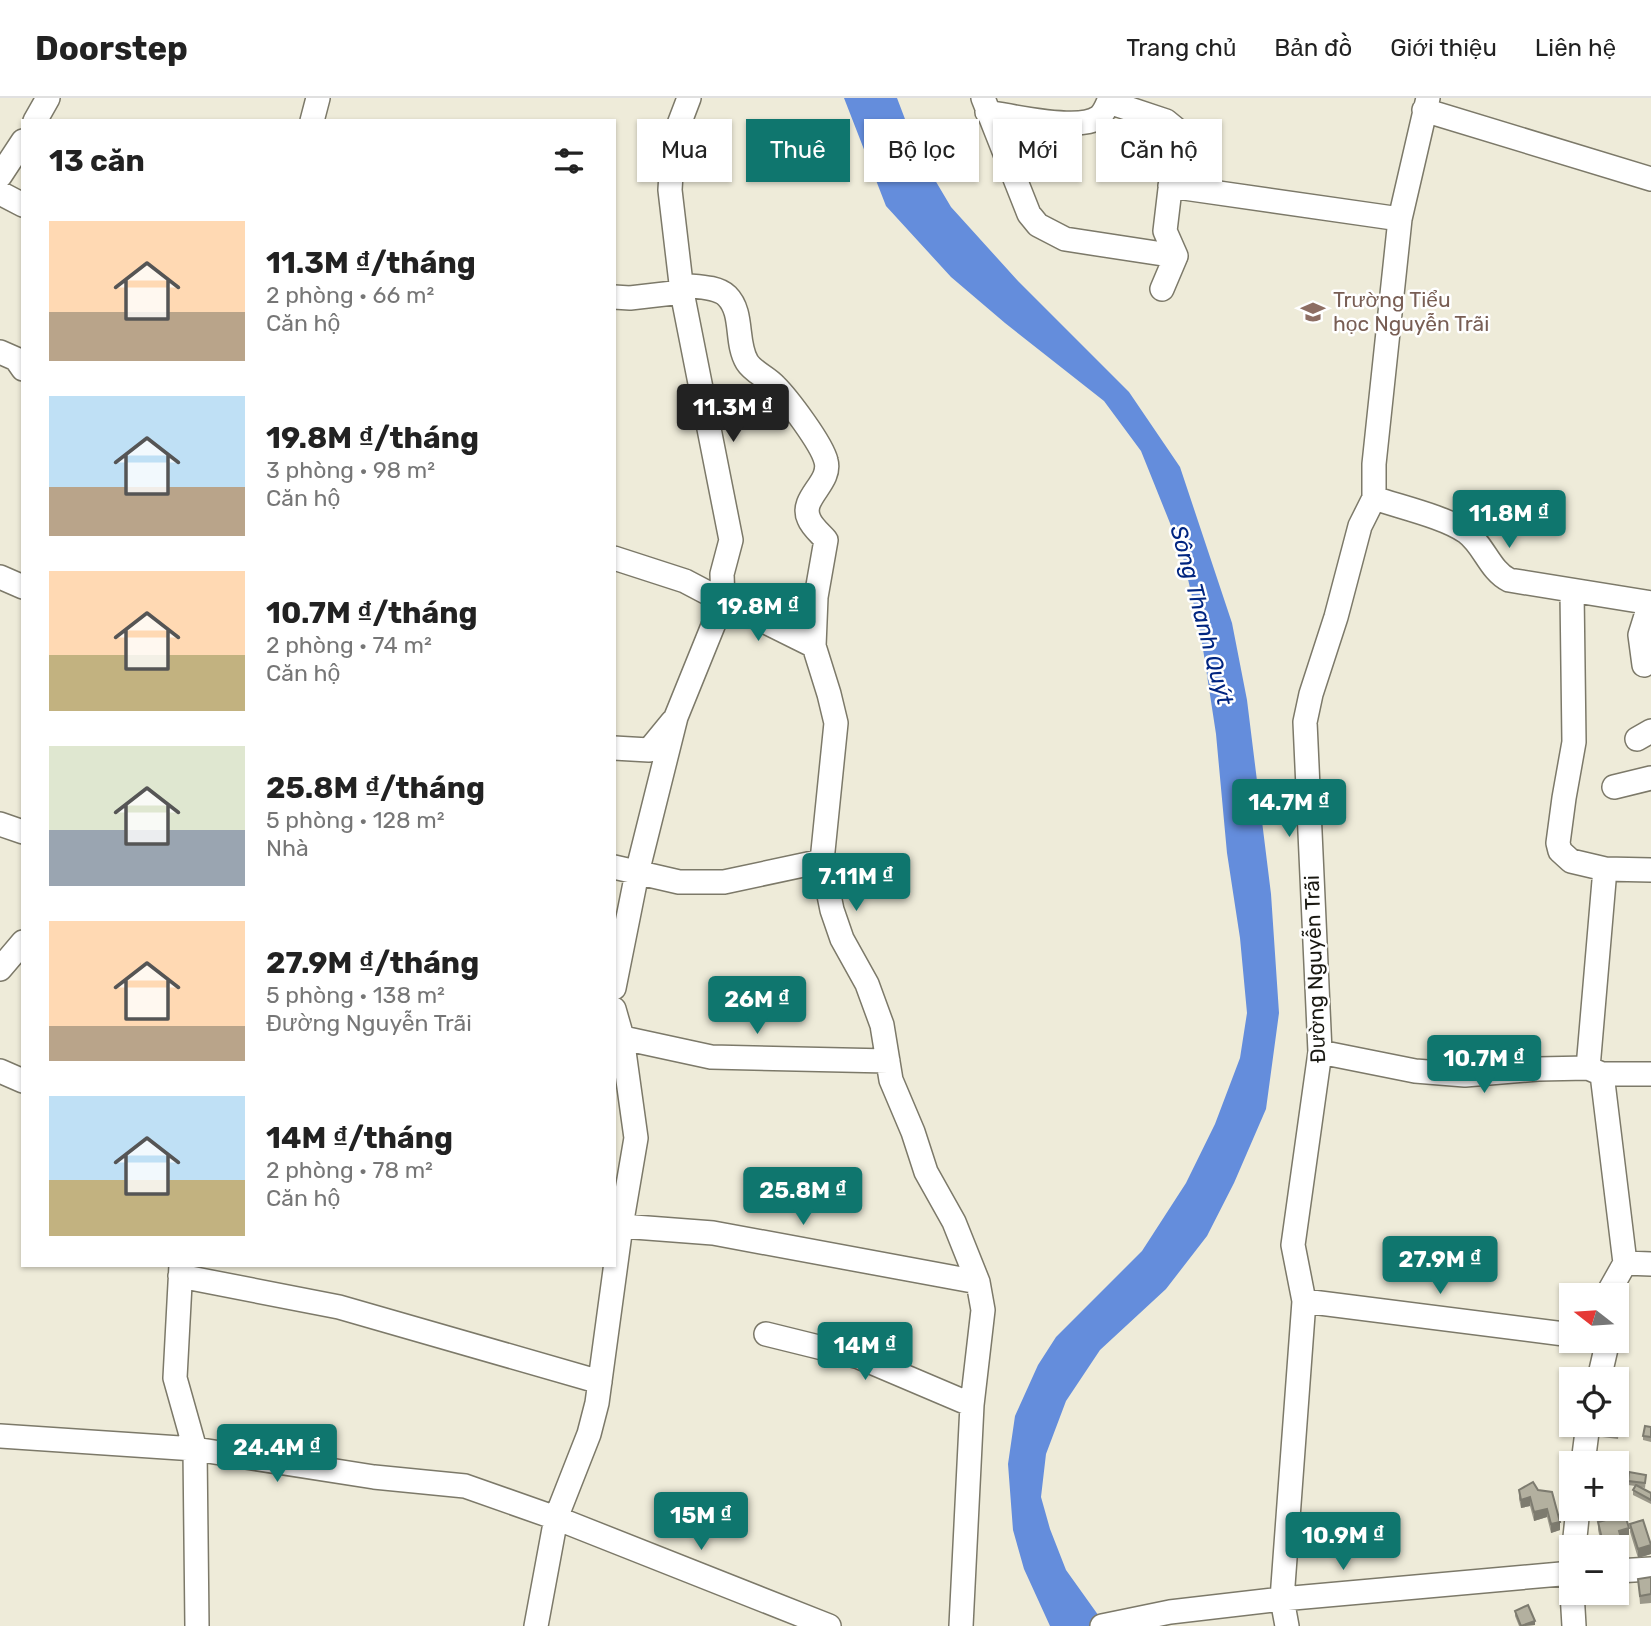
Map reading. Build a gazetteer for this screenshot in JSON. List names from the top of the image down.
{
  "streets": {
    "street": ["Đường Nguyễn Trãi"]
  },
  "water": ["Sông Thanh Quýt"],
  "places": {
    "school or university": ["Trường Tiểu học Nguyễn Trãi"]
  },
  "north": "left",
  "page": {
    "header": "Doorstep",
    "nav": [
      "Trang chủ",
      "Bản đồ",
      "Giới thiệu",
      "Liên hệ"
    ],
    "chip": [
      "Mua",
      "Thuê",
      "Bộ lọc",
      "Mới",
      "Căn hộ"
    ],
    "heading": "13 căn",
    "list": [
      {
        "name": "11.3M ₫/tháng",
        "note": "2 phòng · 66 m² · Căn hộ"
      },
      {
        "name": "19.8M ₫/tháng",
        "note": "3 phòng · 98 m² · Căn hộ"
      },
      {
        "name": "10.7M ₫/tháng",
        "note": "2 phòng · 74 m² · Căn hộ"
      },
      {
        "name": "25.8M ₫/tháng",
        "note": "5 phòng · 128 m² · Nhà"
      },
      {
        "name": "27.9M ₫/tháng",
        "note": "5 phòng · 138 m² · Đường Nguyễn Trãi"
      },
      {
        "name": "14M ₫/tháng",
        "note": "2 phòng · 78 m² · Căn hộ"
      }
    ],
    "price": [
      "11.3M ₫",
      "11.8M ₫",
      "19.8M ₫",
      "14.7M ₫",
      "7.11M ₫",
      "26M ₫",
      "10.7M ₫",
      "25.8M ₫",
      "27.9M ₫",
      "14M ₫",
      "24.4M ₫",
      "15M ₫",
      "10.9M ₫"
    ],
    "map_buttons": ["+", "−"]
  }
}
